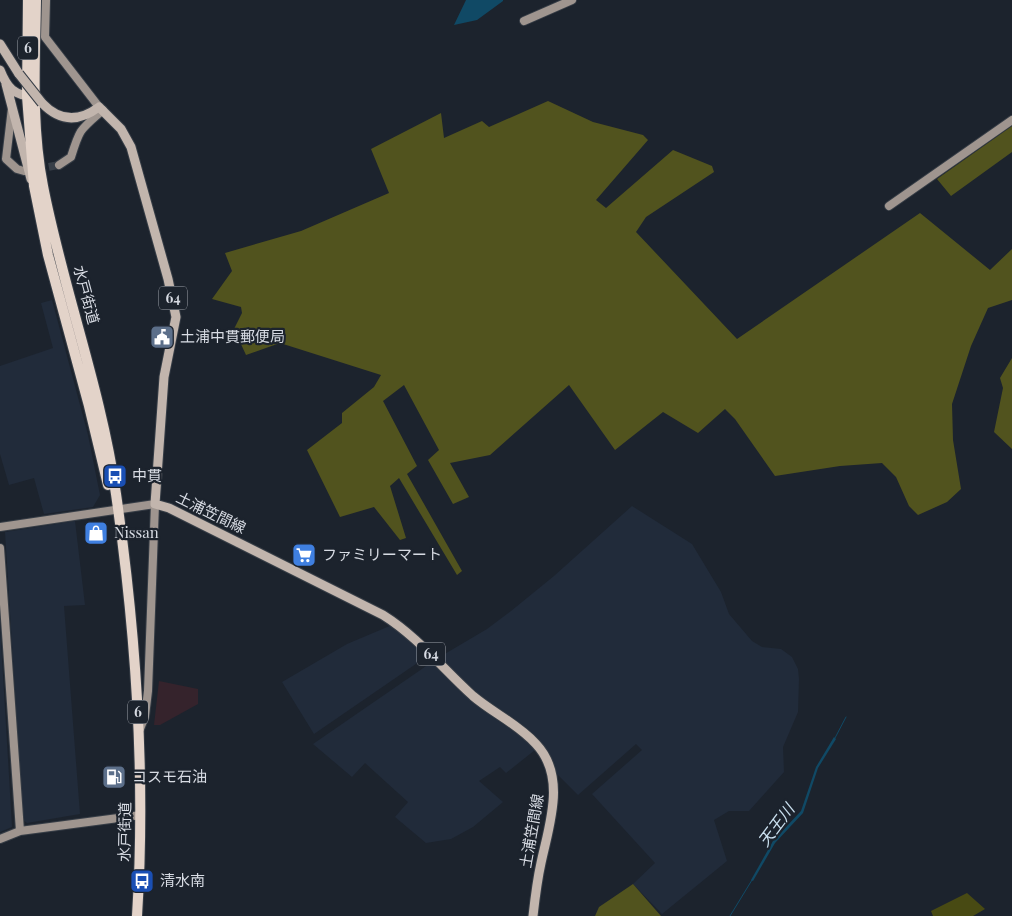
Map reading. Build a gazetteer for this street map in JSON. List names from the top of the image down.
{
  "streets": {
    "highway": ["6", "水戸街道"],
    "main road": ["64", "土浦笠間線"]
  },
  "crossings": [
    ["6", "水戸街道"]
  ],
  "water": ["天王川"],
  "places": {
    "public building": ["土浦中貫郵便局"],
    "bus stop": ["中貫", "清水南"],
    "shop": ["Nissan"],
    "supermarket": ["ファミリーマート"],
    "fuel station": ["コスモ石油"]
  }
}
